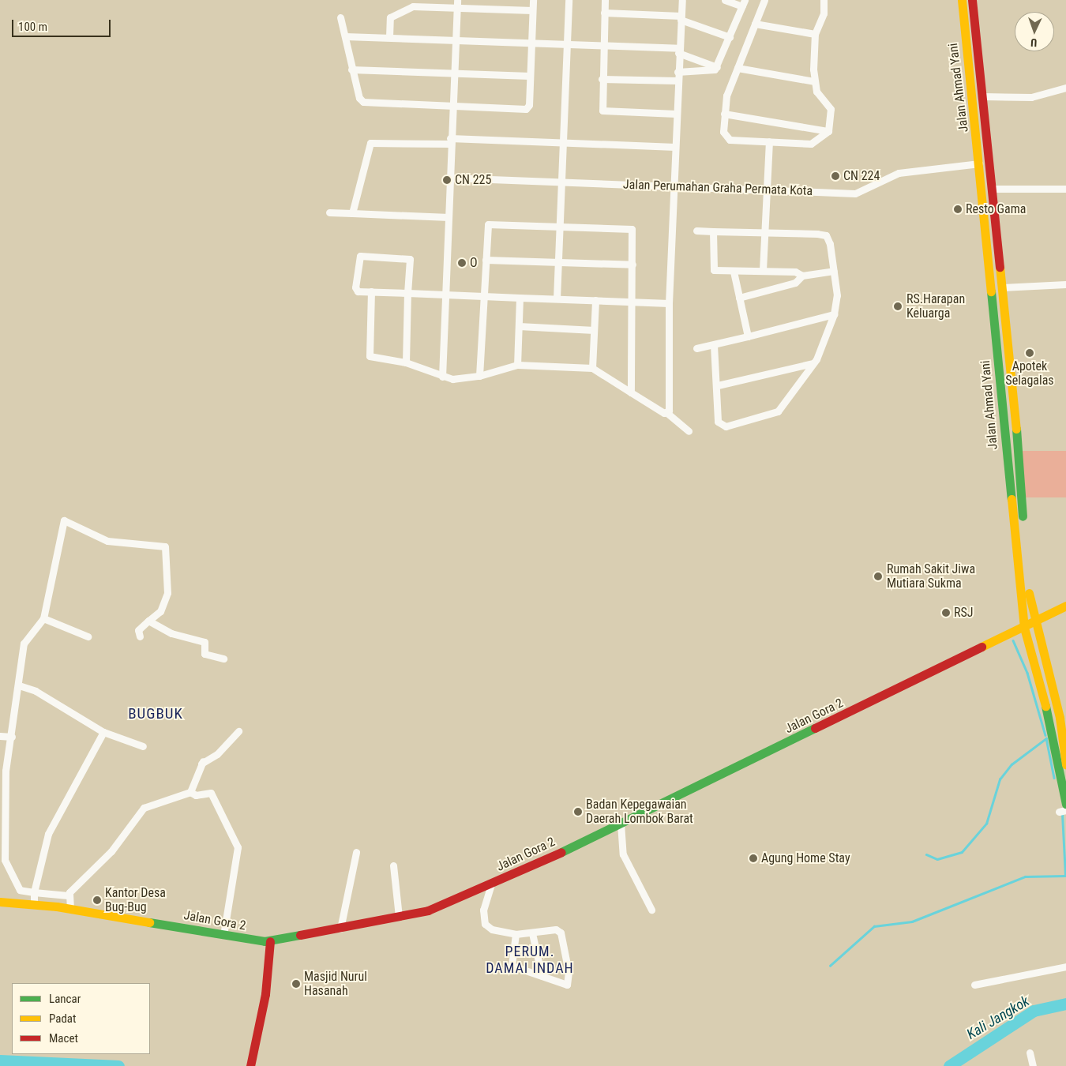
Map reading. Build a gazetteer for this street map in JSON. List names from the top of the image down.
{
  "streets": {
    "main road": ["Jalan Ahmad Yani", "Jalan Gora 2"],
    "street": ["Jalan Perumahan Graha Permata Kota"]
  },
  "crossings": [
    ["Jalan Ahmad Yani", "Jalan Perumahan Graha Permata Kota"],
    ["Jalan Ahmad Yani", "Jalan Gora 2"]
  ],
  "districts": ["BUGBUK", "PERUM. DAMAI INDAH"],
  "water": ["Kali Jangkok"],
  "places": [
    "CN 224",
    "CN 225",
    "Resto Gama",
    "O",
    "RS.Harapan Keluarga",
    "Apotek Selagalas",
    "Rumah Sakit Jiwa Mutiara Sukma",
    "RSJ",
    "Badan Kepegawaian Daerah Lombok Barat",
    "Agung Home Stay",
    "Kantor Desa Bug-Bug",
    "Masjid Nurul Hasanah"
  ],
  "legend": ["Lancar", "Padat", "Macet"],
  "scale_bar": "100 m",
  "north": "bottom"
}
